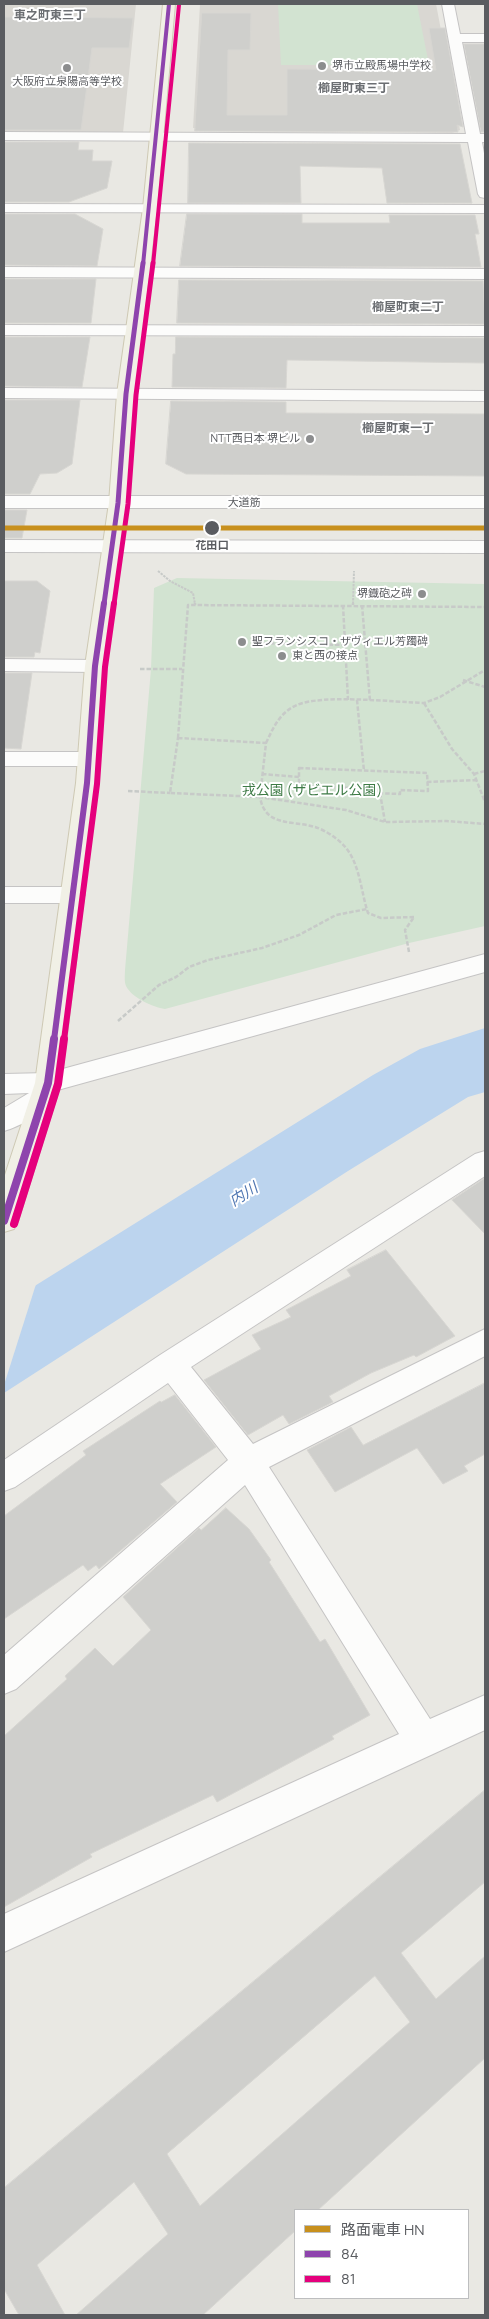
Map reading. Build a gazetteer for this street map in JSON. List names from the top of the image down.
{
  "streets": {
    "street": ["大道筋"]
  },
  "districts": [
    "車之町東三丁",
    "櫛屋町東三丁",
    "櫛屋町東二丁",
    "櫛屋町東一丁"
  ],
  "water": ["内川"],
  "parks": ["戎公園 (ザビエル公園)"],
  "places": [
    "堺市立殿馬場中学校",
    "大阪府立泉陽高等学校",
    "NTT西日本 堺ビル",
    "花田口",
    "堺鐡砲之碑",
    "聖フランシスコ・ザヴィエル芳躅碑",
    "東と西の接点"
  ],
  "lines": ["transit line 84", "transit line 81", "tram line HN"],
  "legend": ["路面電車 HN", "84", "81"]
}
